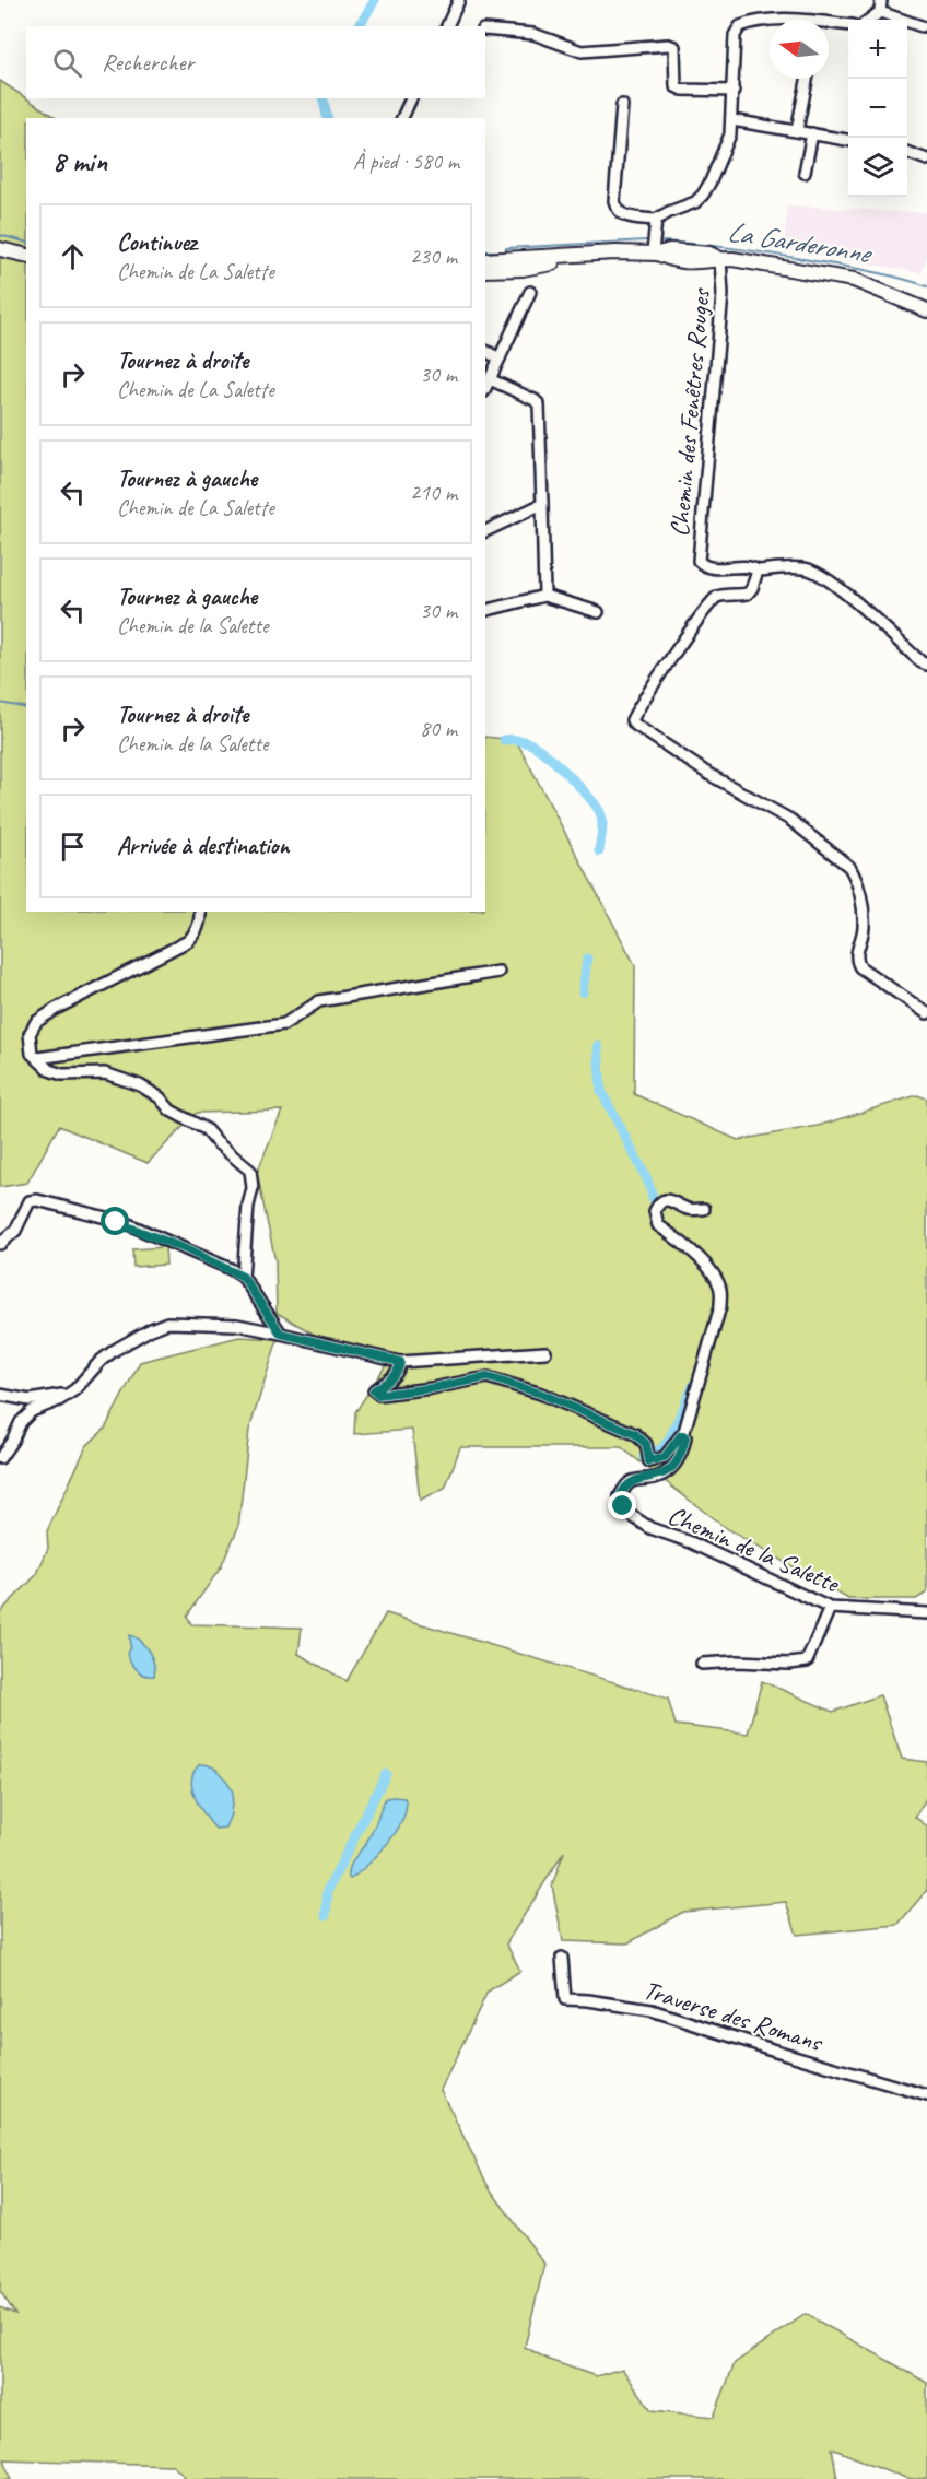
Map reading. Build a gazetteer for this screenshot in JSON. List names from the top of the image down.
{
  "streets": {
    "street": ["Chemin des Fenêtres Rouges", "Chemin de la Salette", "Traverse des Romans"]
  },
  "water": ["La Garderonne"],
  "north": "left",
  "page": {
    "map_buttons": ["+", "−"],
    "search": "Rechercher",
    "heading": ["8 min", "À pied · 580 m"],
    "list": [
      ["Continuez", "Chemin de La Salette", "230 m"],
      ["Tournez à droite", "Chemin de La Salette", "30 m"],
      ["Tournez à gauche", "Chemin de La Salette", "210 m"],
      ["Tournez à gauche", "Chemin de la Salette", "30 m"],
      ["Tournez à droite", "Chemin de la Salette", "80 m"],
      "Arrivée à destination"
    ]
  }
}
